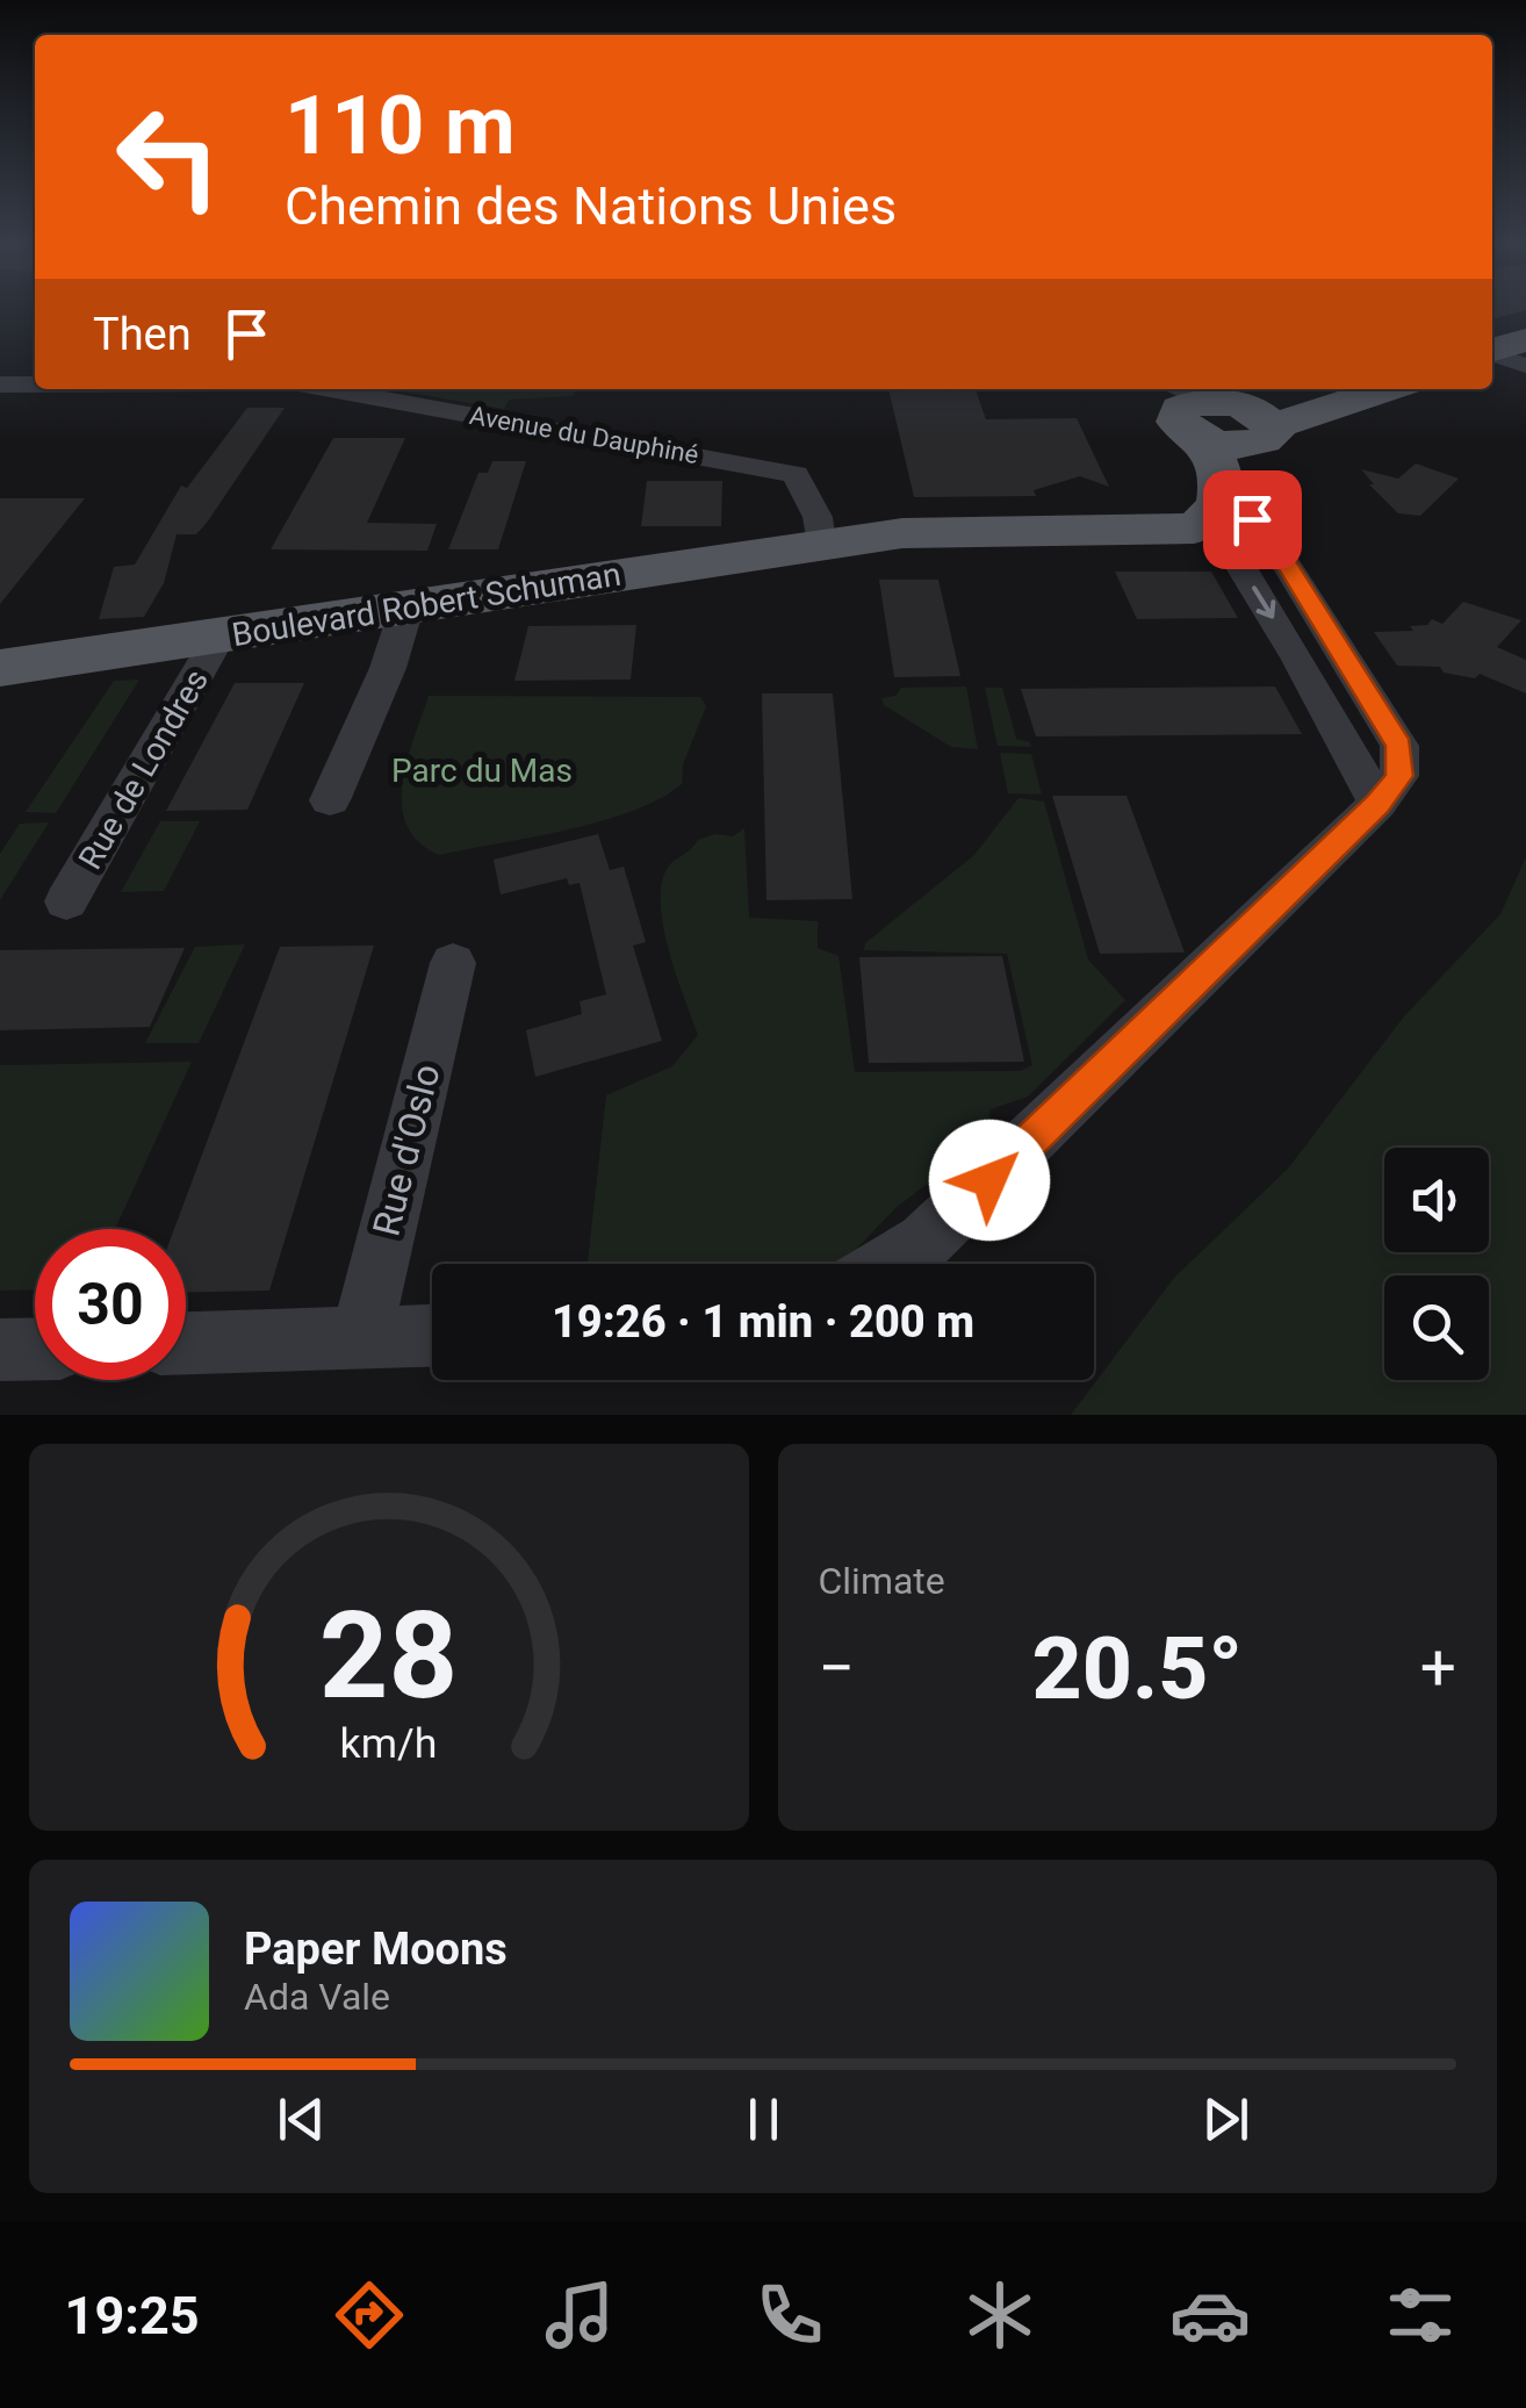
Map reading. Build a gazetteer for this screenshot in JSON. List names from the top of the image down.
{
  "streets": {
    "main road": ["Boulevard Robert Schuman"],
    "street": ["Avenue du Dauphiné", "Rue de Londres", "Rue d'Oslo"]
  },
  "crossings": [
    ["Avenue du Dauphiné", "Boulevard Robert Schuman"],
    ["Boulevard Robert Schuman", "Rue de Londres"]
  ],
  "parks": ["Parc du Mas"],
  "page": {
    "turn": ["110 m", "Chemin des Nations Unies"],
    "then": "Then",
    "limit": "30",
    "trip": "19:26 · 1 min · 200 m",
    "tile": "Climate",
    "heat": ["−", "20.5°", "+"],
    "song": ["Paper Moons", "Ada Vale"],
    "tabs": "19:25",
    "gauge": ["28", "km/h"]
  }
}
